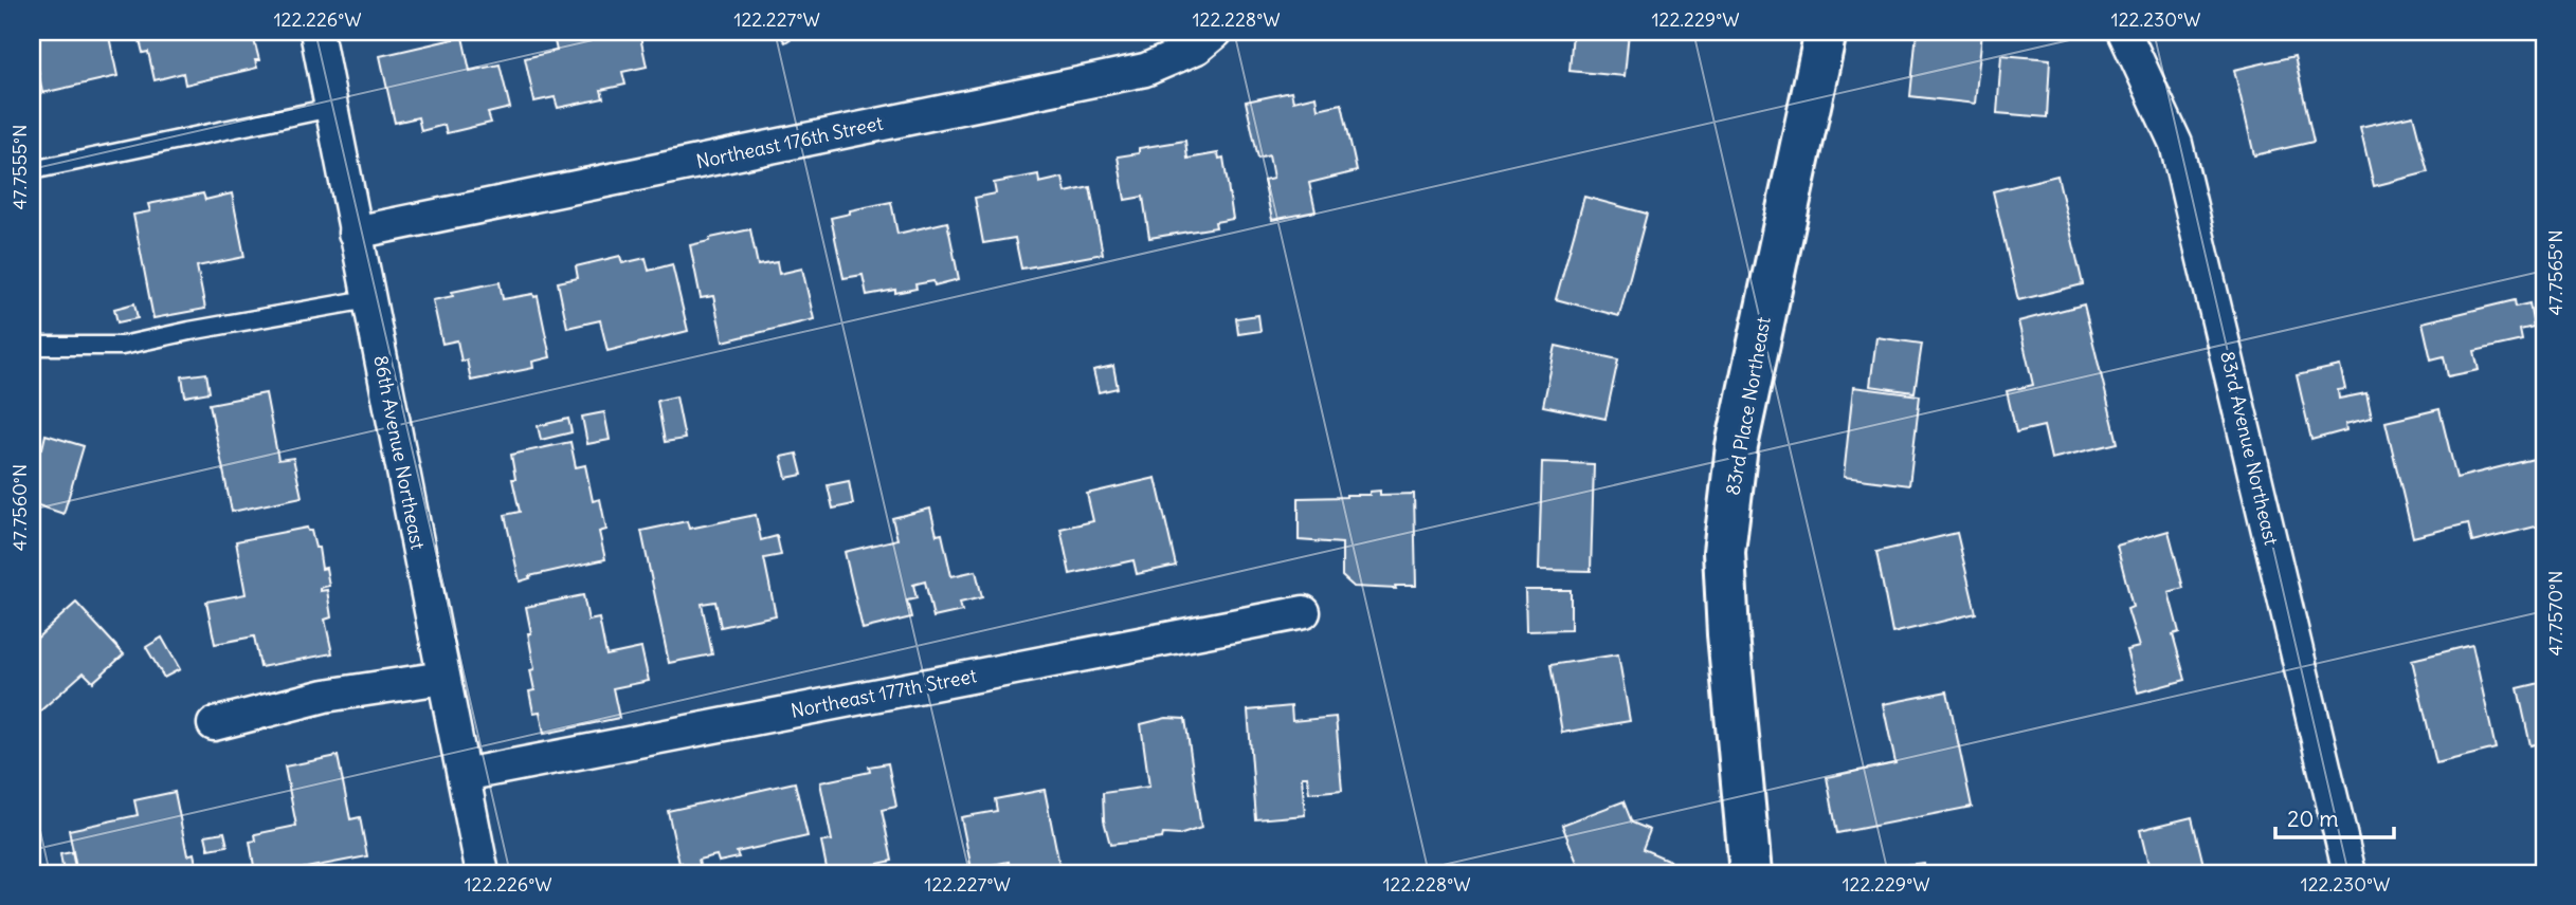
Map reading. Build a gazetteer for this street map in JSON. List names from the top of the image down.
{
  "streets": {
    "street": [
      "Northeast 176th Street",
      "83rd Place Northeast",
      "83rd Avenue Northeast",
      "86th Avenue Northeast",
      "Northeast 177th Street"
    ]
  },
  "crossings": [
    ["Northeast 176th Street", "86th Avenue Northeast"],
    ["86th Avenue Northeast", "Northeast 177th Street"]
  ],
  "scale_bar": "20 m",
  "coordinates": [
    "122.226°W",
    "122.227°W",
    "122.228°W",
    "122.229°W",
    "122.230°W",
    "47.7555°N",
    "47.7565°N",
    "47.7560°N",
    "47.7570°N"
  ]
}
